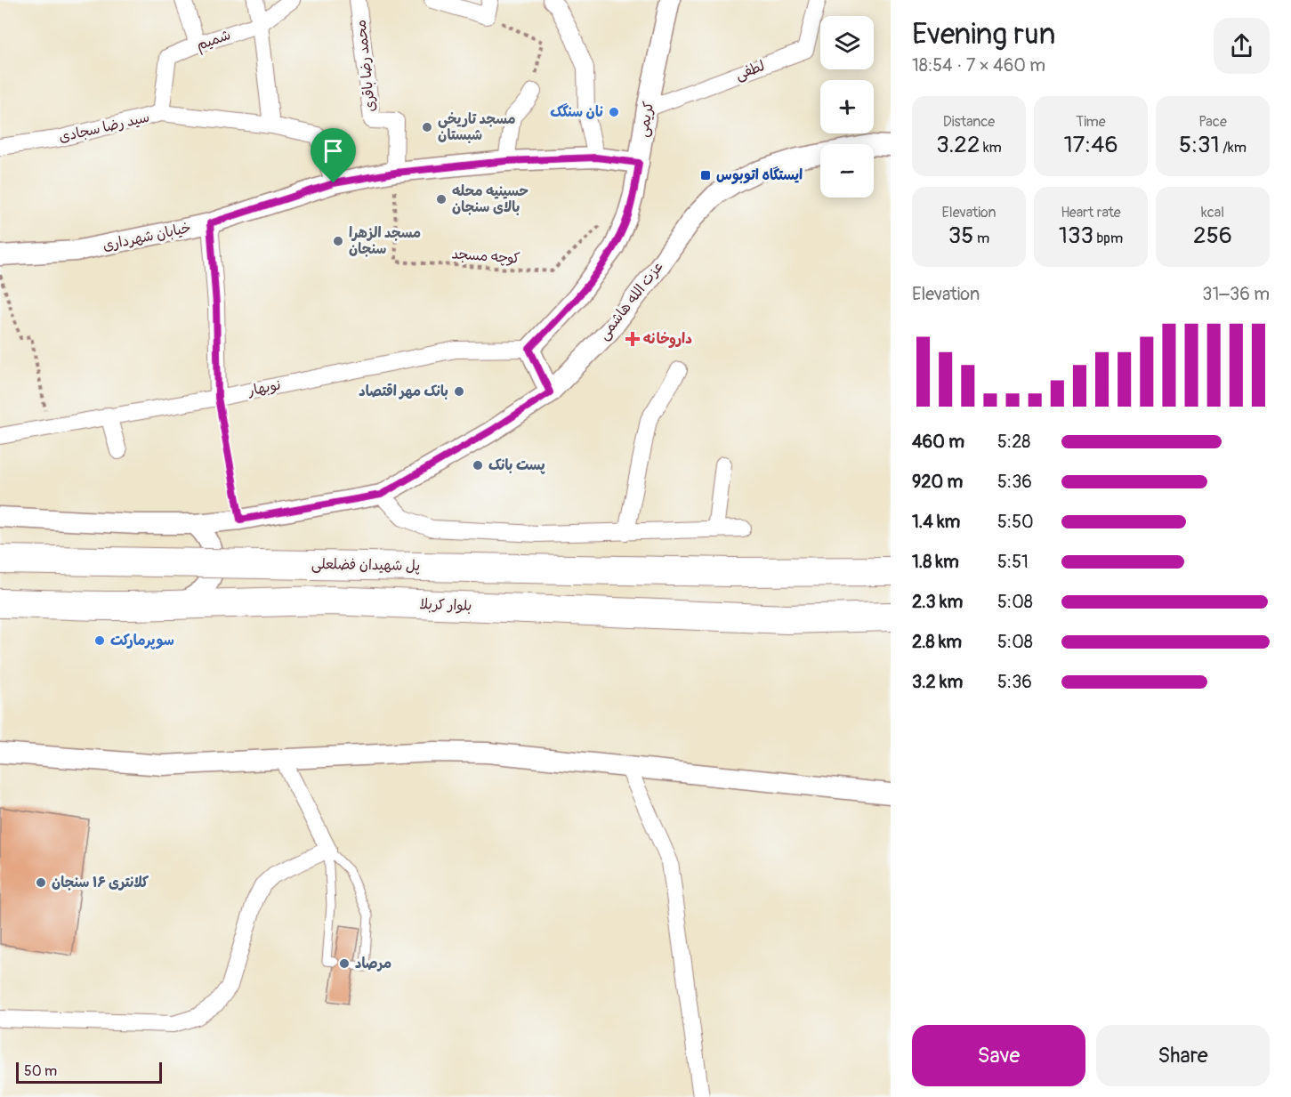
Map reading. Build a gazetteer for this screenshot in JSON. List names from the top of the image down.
{
  "streets": {
    "highway": ["پل شهیدان فضلعلی", "بلوار کربلا"],
    "street": [
      "شمیم",
      "محمد رضا باقری",
      "لطفی",
      "کریمی",
      "سید رضا سجادی",
      "خیابان شهرداری",
      "عزت الله هاشمی",
      "نوبهار"
    ],
    "path": ["کوچه مسجد"]
  },
  "crossings": [
    ["شمیم", "سید رضا سجادی"],
    ["محمد رضا باقری", "خیابان شهرداری"],
    ["محمد رضا باقری", "کوچه مسجد"],
    ["لطفی", "کریمی"],
    ["کریمی", "خیابان شهرداری"],
    ["کریمی", "نوبهار"],
    ["سید رضا سجادی", "خیابان شهرداری"],
    ["خیابان شهرداری", "کوچه مسجد"]
  ],
  "places": {
    "other": [
      "نان سنگک",
      "مسجد تاریخی شبستان",
      "حسینیه محله بالای سنجان",
      "مسجد الزهرا سنجان",
      "بانک مهر اقتصاد",
      "پست بانک",
      "سوپرمارکت",
      "کلانتری ۱۶ سنجان",
      "مرصاد"
    ],
    "transit": ["ایستگاه اتوبوس"],
    "health": ["داروخانه"]
  },
  "scale_bar": "50 m",
  "page": {
    "heading": ["Evening run", "18:54 · 7 × 460 m"],
    "map_buttons": ["+", "−"],
    "stats": [
      ["Distance", "3.22 km"],
      ["Time", "17:46"],
      ["Pace", "5:31 /km"],
      ["Elevation", "35 m"],
      ["Heart rate", "133 bpm"],
      ["kcal", "256"]
    ],
    "chart": ["Elevation", "31–36 m"],
    "list": [
      {
        "name": "460 m",
        "note": "5:28"
      },
      {
        "name": "920 m",
        "note": "5:36"
      },
      {
        "name": "1.4 km",
        "note": "5:50"
      },
      {
        "name": "1.8 km",
        "note": "5:51"
      },
      {
        "name": "2.3 km",
        "note": "5:08"
      },
      {
        "name": "2.8 km",
        "note": "5:08"
      },
      {
        "name": "3.2 km",
        "note": "5:36"
      }
    ],
    "buttons": ["Save", "Share"],
    "scale": "50 m"
  }
}
